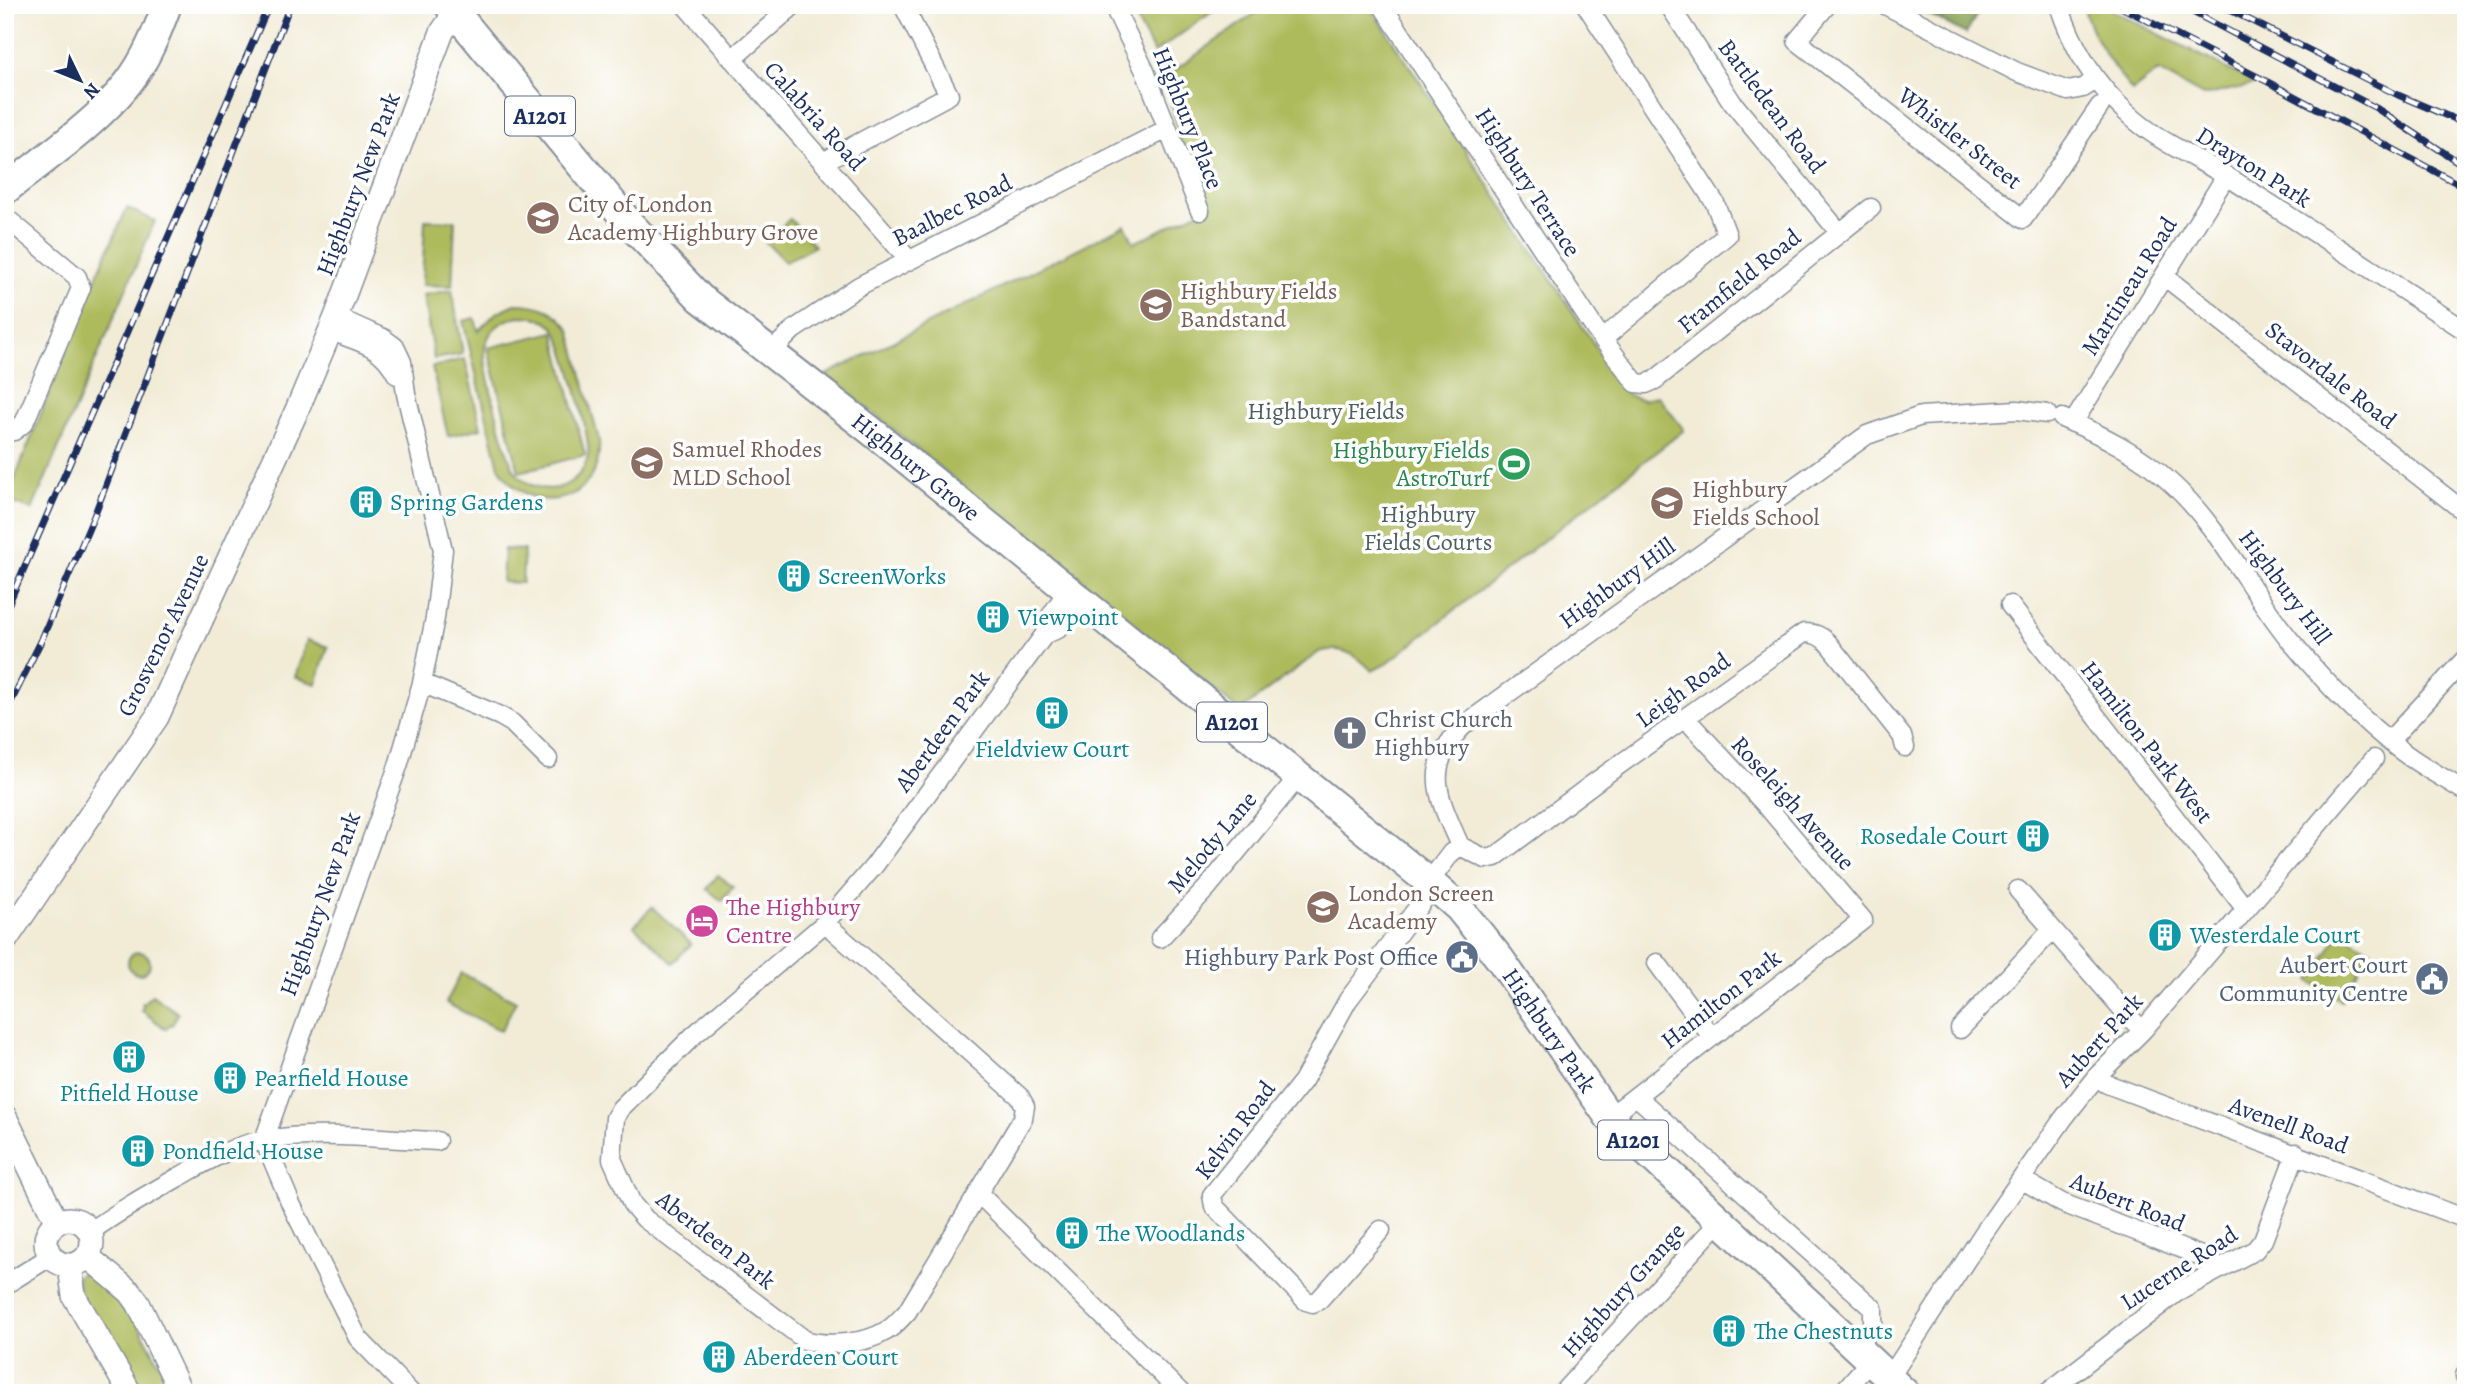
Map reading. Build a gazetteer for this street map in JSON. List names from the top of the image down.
{
  "streets": {
    "main road": ["A1201", "Highbury Grove", "Highbury Park"],
    "street": [
      "Battledean Road",
      "Calabria Road",
      "Highbury Place",
      "Whistler Street",
      "Drayton Park",
      "Highbury Terrace",
      "Highbury New Park",
      "Baalbec Road",
      "Framfield Road",
      "Martineau Road",
      "Stavordale Road",
      "Highbury Hill",
      "Grosvenor Avenue",
      "Leigh Road",
      "Aberdeen Park",
      "Hamilton Park West",
      "Roseleigh Avenue",
      "Melody Lane",
      "Hamilton Park",
      "Aubert Park",
      "Avenell Road",
      "Kelvin Road",
      "Aubert Road",
      "Lucerne Road",
      "Highbury Grange"
    ]
  },
  "crossings": [
    ["Battledean Road", "Framfield Road"],
    ["Calabria Road", "Baalbec Road"],
    ["Highbury Place", "Baalbec Road"],
    ["Drayton Park", "Martineau Road"],
    ["Highbury Terrace", "Framfield Road"],
    ["Highbury New Park", "Highbury Grove"],
    ["Highbury New Park", "Grosvenor Avenue"],
    ["Baalbec Road", "Highbury Grove"],
    ["Martineau Road", "Stavordale Road"],
    ["Martineau Road", "Highbury Hill"],
    ["Highbury Grove", "Aberdeen Park"],
    ["Highbury Grove", "Melody Lane"],
    ["Highbury Grove", "Highbury Park"],
    ["Highbury Grove", "Kelvin Road"],
    ["Highbury Hill", "Leigh Road"],
    ["Leigh Road", "Roseleigh Avenue"],
    ["Hamilton Park West", "Aubert Park"],
    ["Roseleigh Avenue", "Hamilton Park"],
    ["Hamilton Park", "Highbury Park"],
    ["Highbury Park", "Aubert Park"],
    ["Highbury Park", "Kelvin Road"],
    ["Highbury Park", "Highbury Grange"],
    ["Aubert Park", "Avenell Road"],
    ["Aubert Park", "Aubert Road"],
    ["Avenell Road", "Lucerne Road"],
    ["Aubert Road", "Lucerne Road"]
  ],
  "parks": ["Highbury Fields", "Highbury Fields Courts"],
  "places": {
    "school or university": [
      "City of London Academy Highbury Grove",
      "Highbury Fields Bandstand",
      "Samuel Rhodes MLD School",
      "Highbury Fields School",
      "London Screen Academy"
    ],
    "sports": ["Highbury Fields AstroTurf"],
    "building": [
      "Spring Gardens",
      "ScreenWorks",
      "Viewpoint",
      "Fieldview Court",
      "Rosedale Court",
      "Westerdale Court",
      "Pitfield House",
      "Pearfield House",
      "Pondfield House",
      "The Woodlands",
      "The Chestnuts",
      "Aberdeen Court"
    ],
    "church": ["Christ Church Highbury"],
    "hotel": ["The Highbury Centre"],
    "public building": ["Highbury Park Post Office", "Aubert Court Community Centre"]
  },
  "north": "bottom right"
}
